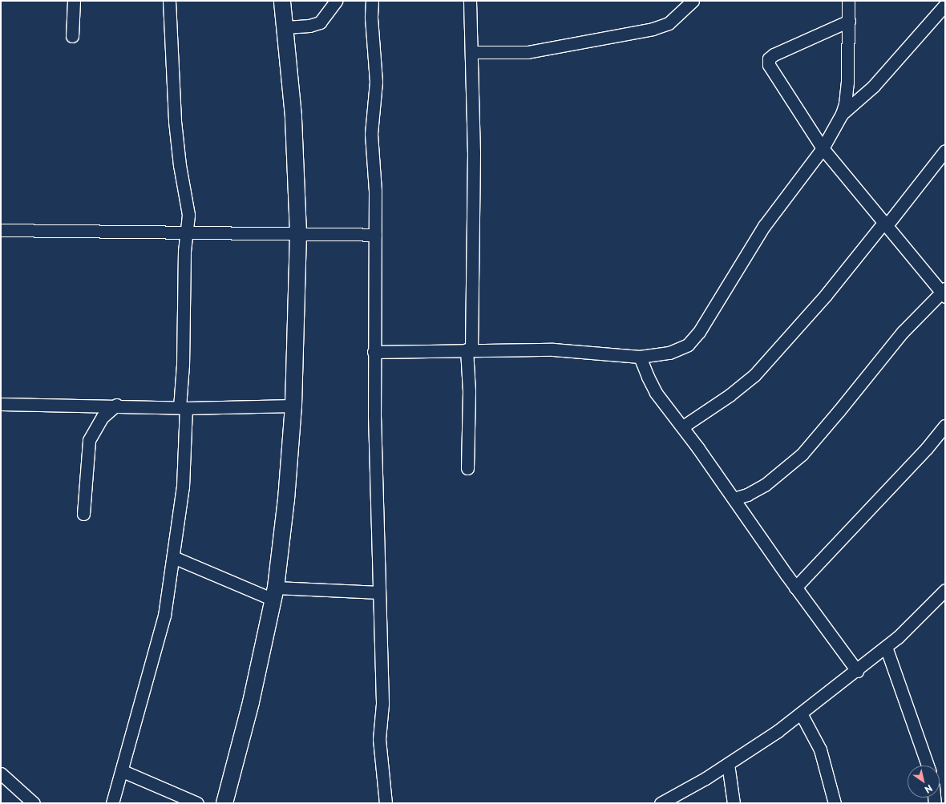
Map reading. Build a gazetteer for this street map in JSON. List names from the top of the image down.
{
  "north": "bottom right"
}
